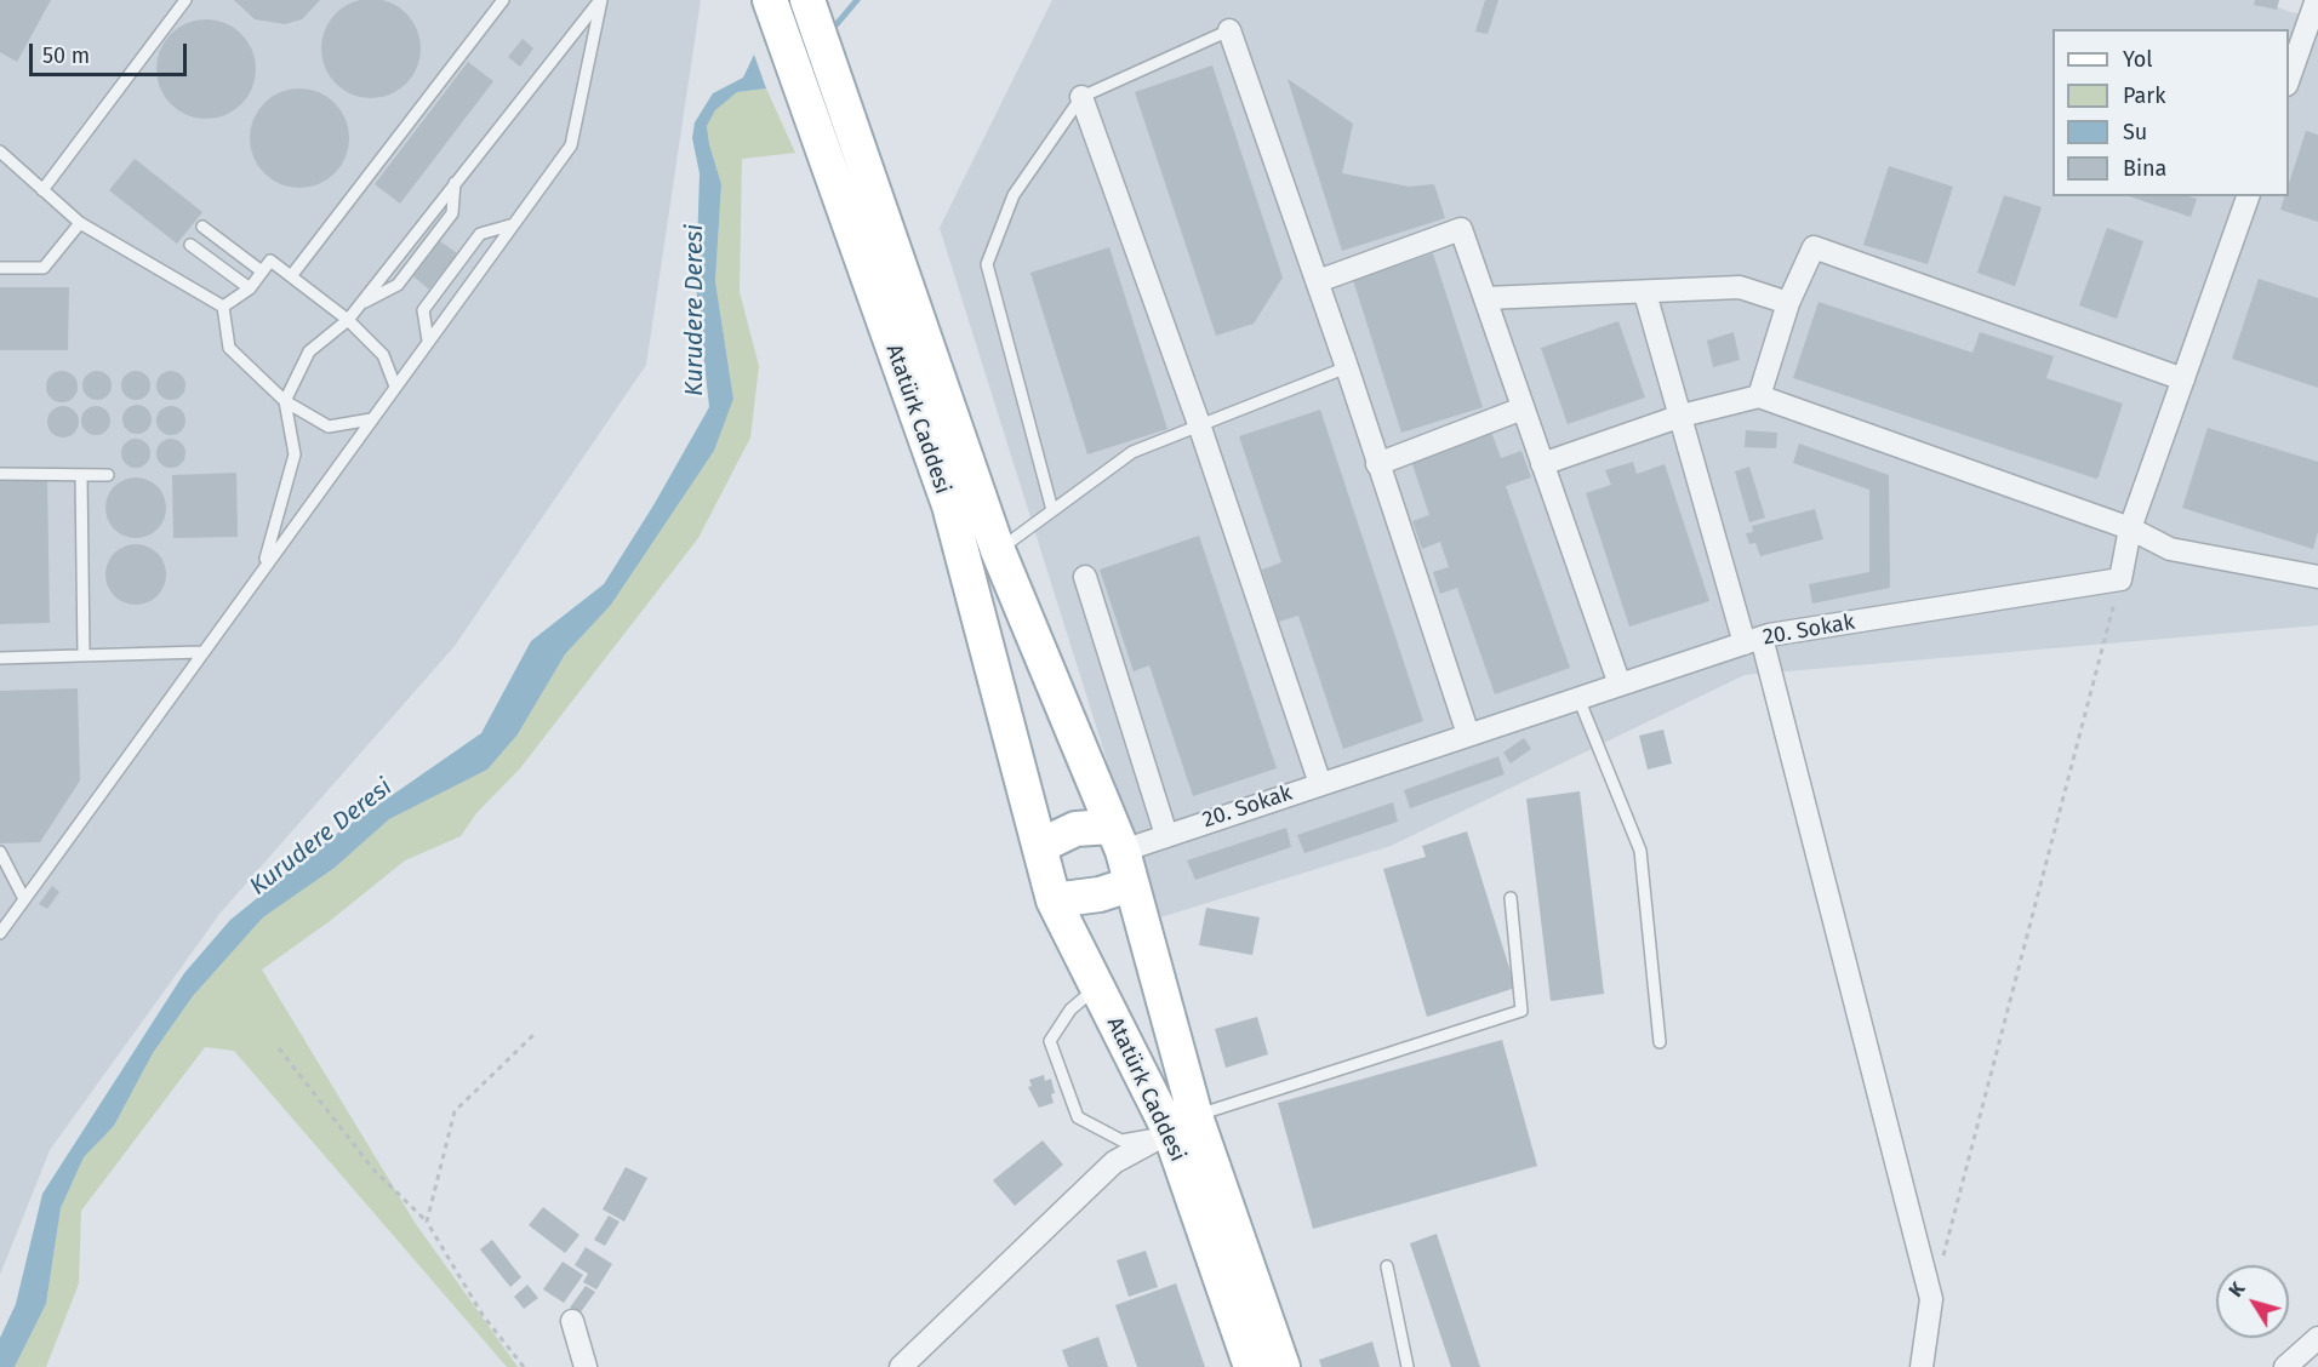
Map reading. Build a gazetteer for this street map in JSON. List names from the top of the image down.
{
  "streets": {
    "main road": ["Atatürk Caddesi"],
    "street": ["20. Sokak"]
  },
  "crossings": [
    ["Atatürk Caddesi", "20. Sokak"]
  ],
  "water": ["Kurudere Deresi"],
  "legend": [
    "Yol",
    "Park",
    "Su",
    "Bina"
  ],
  "scale_bar": "50 m",
  "north": "top left"
}
